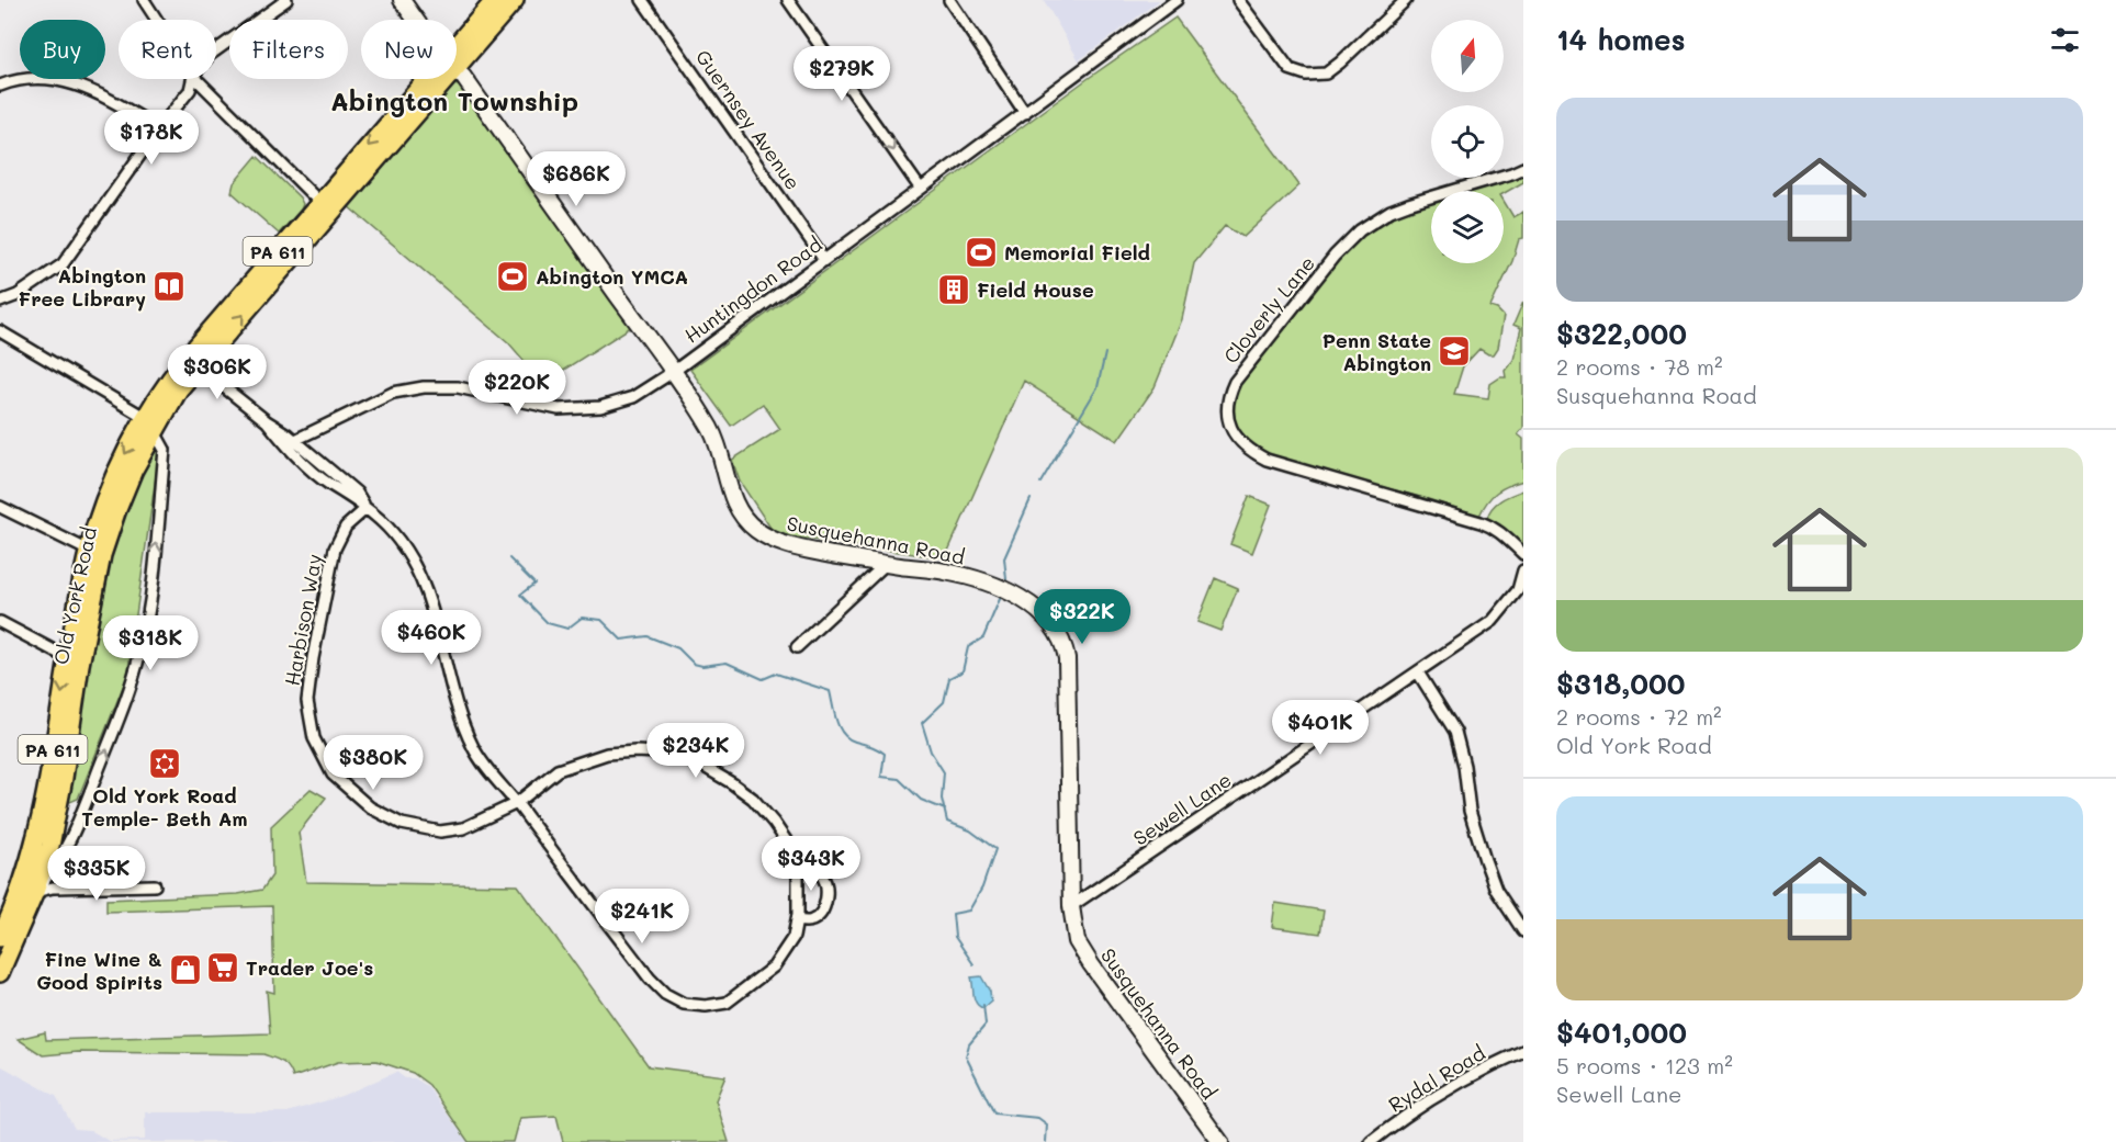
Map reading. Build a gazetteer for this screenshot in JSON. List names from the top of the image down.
{
  "streets": {
    "highway": ["PA 611", "Old York Road"],
    "main road": ["Susquehanna Road"],
    "street": [
      "Guernsey Avenue",
      "Huntingdon Road",
      "Cloverly Lane",
      "Harbison Way",
      "Sewell Lane",
      "Rydal Road"
    ]
  },
  "crossings": [
    ["Guernsey Avenue", "Huntingdon Road"],
    ["Huntingdon Road", "Susquehanna Road"],
    ["Susquehanna Road", "Sewell Lane"]
  ],
  "districts": ["Abington Township"],
  "places": {
    "sports": ["Memorial Field", "Abington YMCA"],
    "library": ["Abington Free Library"],
    "building": ["Field House"],
    "school or university": ["Penn State Abington"],
    "synagogue": ["Old York Road Temple- Beth Am"],
    "supermarket": ["Trader Joe's"],
    "shop": ["Fine Wine & Good Spirits"]
  },
  "north": "top",
  "page": {
    "heading": "14 homes",
    "chip": [
      "Buy",
      "Rent",
      "Filters",
      "New"
    ],
    "price": [
      "$279K",
      "$178K",
      "$686K",
      "$306K",
      "$220K",
      "$322K",
      "$460K",
      "$318K",
      "$401K",
      "$234K",
      "$380K",
      "$343K",
      "$335K",
      "$241K"
    ],
    "list": [
      {
        "name": "$322,000",
        "note": "2 rooms · 78 m² · Susquehanna Road"
      },
      {
        "name": "$318,000",
        "note": "2 rooms · 72 m² · Old York Road"
      },
      {
        "name": "$401,000",
        "note": "5 rooms · 123 m² · Sewell Lane"
      }
    ]
  }
}
